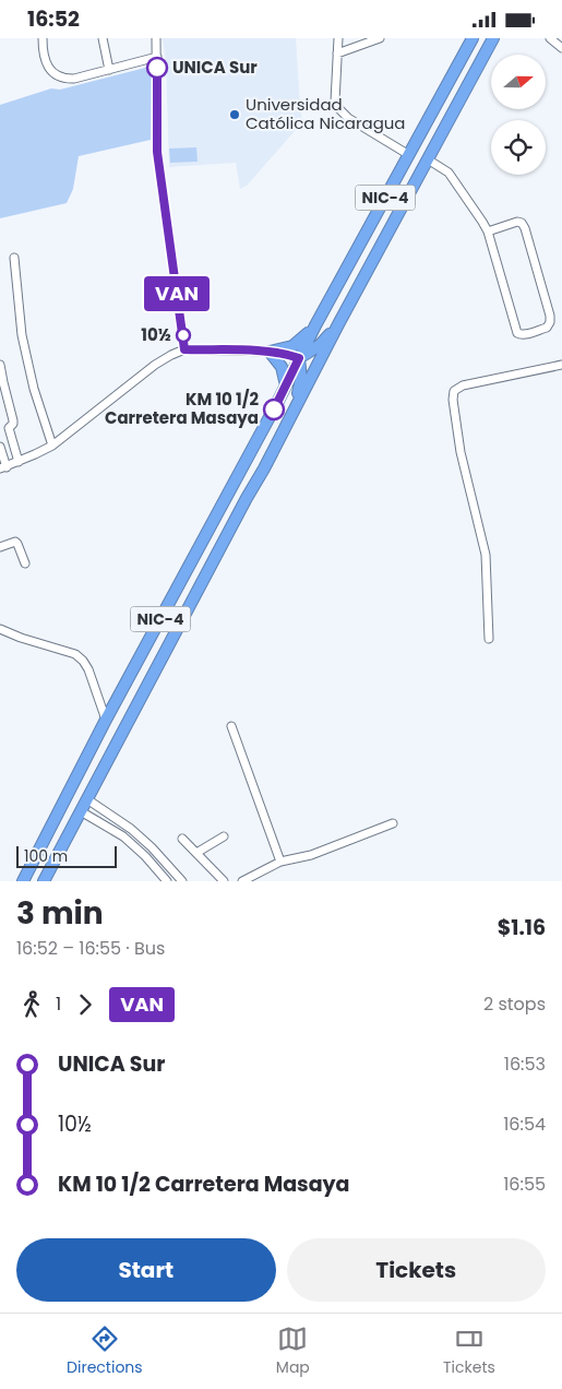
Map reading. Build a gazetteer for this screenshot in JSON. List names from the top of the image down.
{
  "streets": {
    "highway": ["NIC-4"]
  },
  "places": [
    "UNICA Sur",
    "Universidad Católica Nicaragua",
    "10½",
    "KM 10 1/2 Carretera Masaya"
  ],
  "lines": ["bus line VAN"],
  "scale_bar": "100 m",
  "north": "right",
  "page": {
    "status": "16:52",
    "on_map": "VAN",
    "scale": "100 m",
    "heading": ["3 min", "16:52 – 16:55 · Bus", "$1.16"],
    "legs": ["1", "VAN", "2 stops"],
    "list": [
      {
        "name": "UNICA Sur",
        "value": "16:53"
      },
      {
        "name": "10½",
        "value": "16:54"
      },
      {
        "name": "KM 10 1/2 Carretera Masaya",
        "value": "16:55"
      }
    ],
    "buttons": ["Start", "Tickets"],
    "tabs": ["Directions", "Map", "Tickets"]
  }
}
